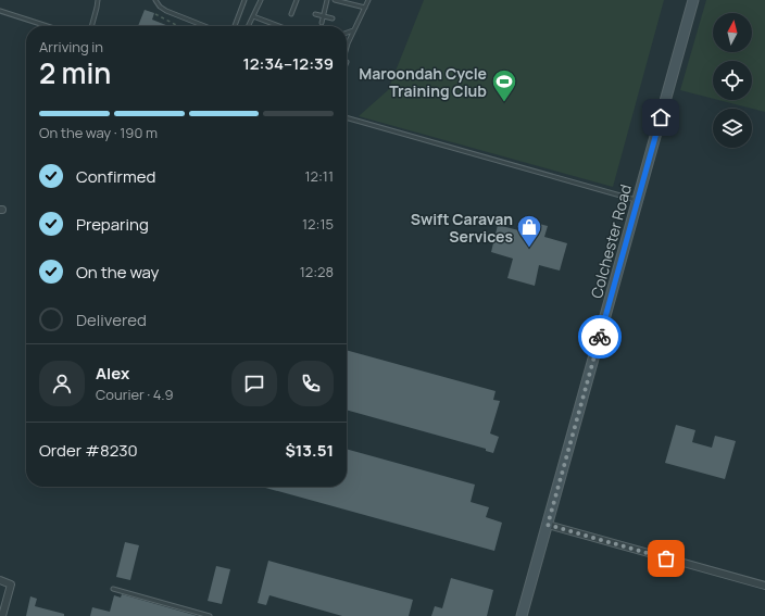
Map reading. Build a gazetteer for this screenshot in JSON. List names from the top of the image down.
{
  "streets": {
    "main road": ["Colchester Road"]
  },
  "places": {
    "sports": ["Maroondah Cycle Training Club"],
    "shop": ["Swift Caravan Services"]
  },
  "north": "top",
  "page": {
    "heading": ["2 min", "Arriving in", "12:34–12:39"],
    "panel": [
      "Alex",
      "Courier · 4.9",
      "Order #8230",
      "$13.51"
    ],
    "bar": "On the way · 190 m",
    "list": [
      ["Confirmed", "12:11"],
      ["Preparing", "12:15"],
      ["On the way", "12:28"],
      "Delivered"
    ]
  }
}
